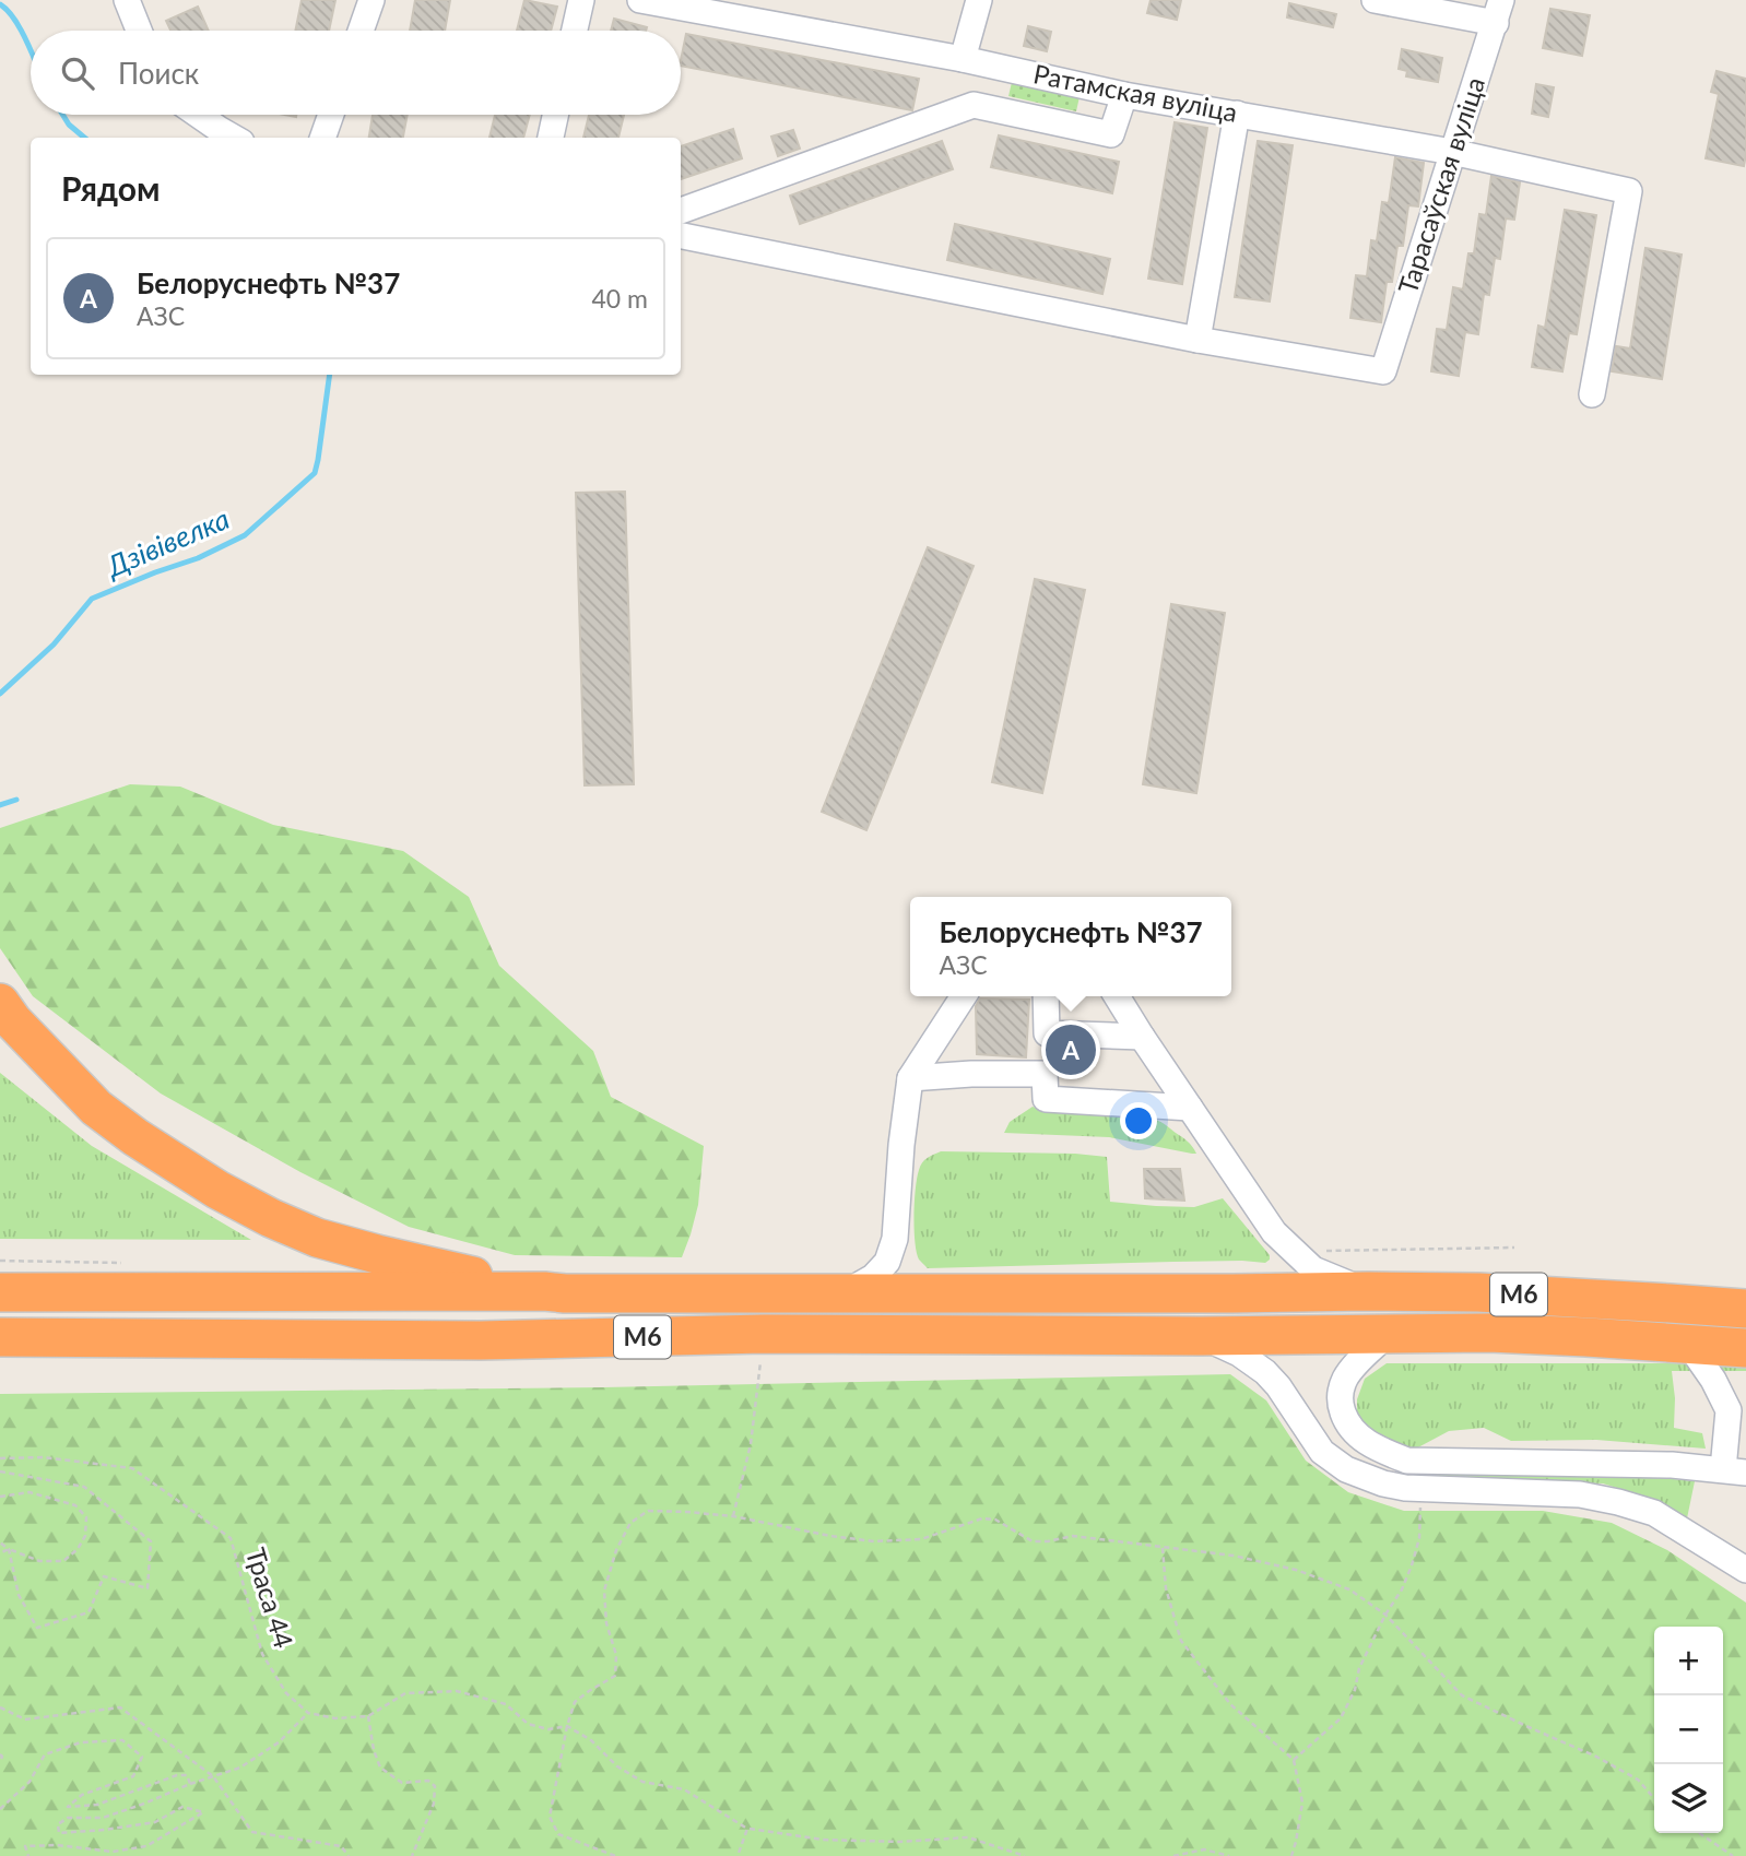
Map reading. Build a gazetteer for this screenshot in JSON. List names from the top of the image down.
{
  "streets": {
    "highway": ["М6"],
    "street": ["Ратамская вуліца", "Тарасаўская вуліца"],
    "path": ["Траса 44"]
  },
  "crossings": [
    ["Ратамская вуліца", "Тарасаўская вуліца"]
  ],
  "water": ["Дзівівелка"],
  "page": {
    "search": "Поиск",
    "heading": "Рядом",
    "list": [
      {
        "mark": "A",
        "name": "Белоруснефть №37",
        "note": "АЗС",
        "value": "40 m"
      }
    ],
    "popup": ["Белоруснефть №37", "АЗС"],
    "pins": "A",
    "map_buttons": ["+", "−"]
  }
}
